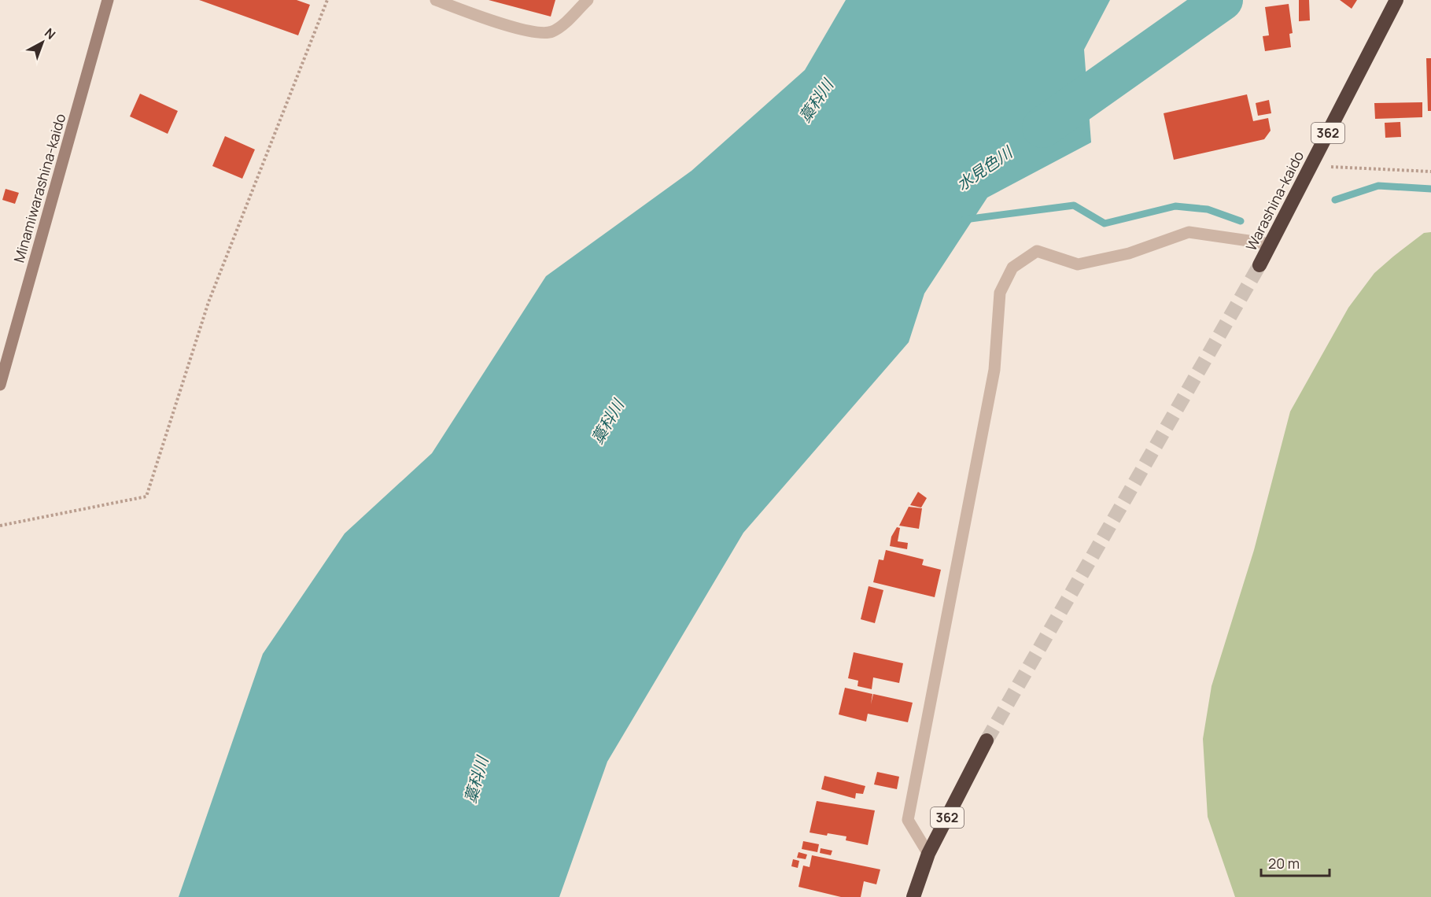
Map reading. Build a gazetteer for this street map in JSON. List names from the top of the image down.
{
  "streets": {
    "highway": ["362", "Warashina-kaido"],
    "main road": ["Minamiwarashina-kaido"]
  },
  "water": ["藁科川", "水見色川"],
  "scale_bar": "20 m",
  "north": "top right"
}
